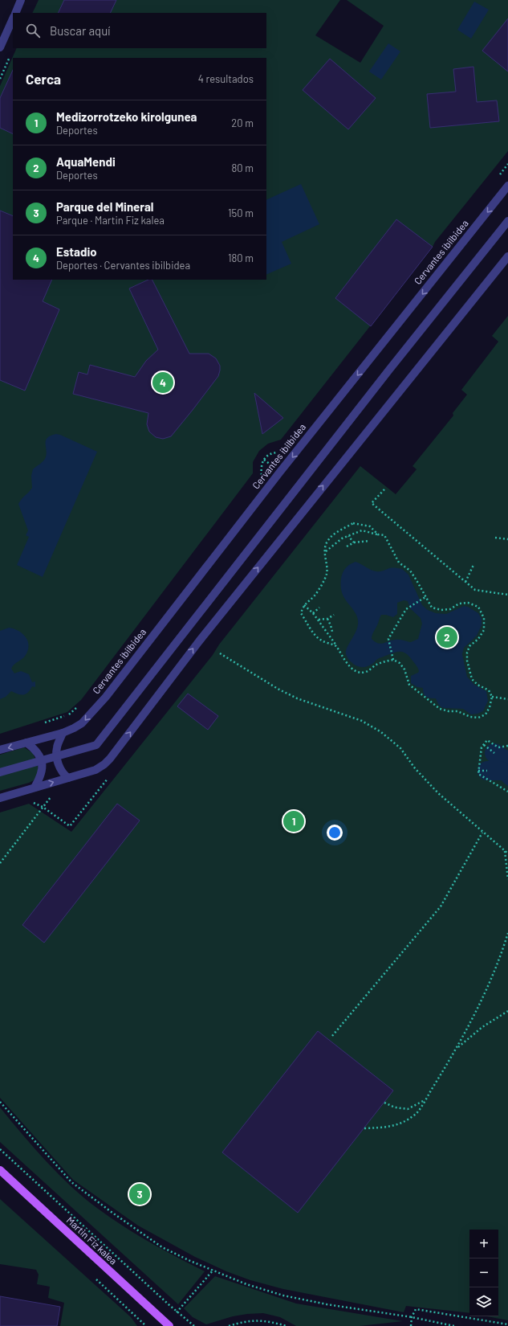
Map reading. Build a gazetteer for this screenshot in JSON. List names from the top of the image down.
{
  "streets": {
    "main road": ["Martin Fiz kalea"],
    "street": ["Cervantes ibilbidea"]
  },
  "page": {
    "search": "Buscar aquí",
    "heading": ["Cerca", "4 resultados"],
    "list": [
      {
        "mark": "1",
        "name": "Medizorrotzeko kirolgunea",
        "note": "Deportes",
        "value": "20 m"
      },
      {
        "mark": "2",
        "name": "AquaMendi",
        "note": "Deportes",
        "value": "80 m"
      },
      {
        "mark": "3",
        "name": "Parque del Mineral",
        "note": "Parque · Martin Fiz kalea",
        "value": "150 m"
      },
      {
        "mark": "4",
        "name": "Estadio",
        "note": "Deportes · Cervantes ibilbidea",
        "value": "180 m"
      }
    ],
    "pins": [
      "4",
      "2",
      "1",
      "3"
    ],
    "map_buttons": ["+", "−"]
  }
}
